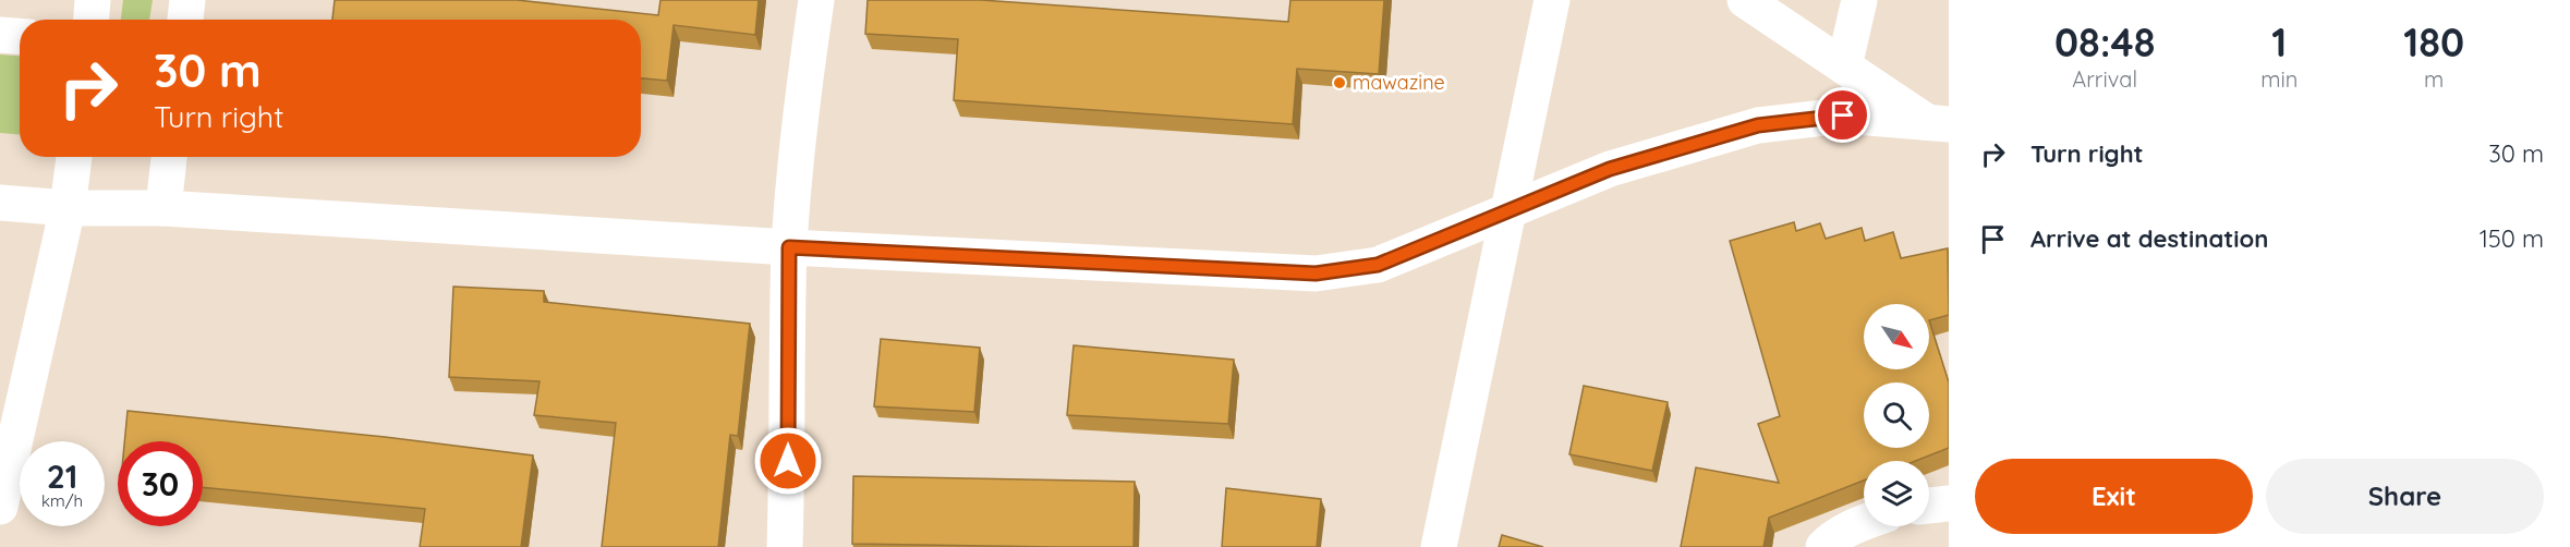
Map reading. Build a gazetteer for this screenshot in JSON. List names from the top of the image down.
{
  "places": ["mawazine"],
  "north": "bottom right",
  "page": {
    "eta": [
      "08:48",
      "Arrival",
      "1",
      "min",
      "180",
      "m"
    ],
    "turn": ["30 m", "Turn right"],
    "list": [
      {
        "name": "Turn right",
        "value": "30 m"
      },
      {
        "name": "Arrive at destination",
        "value": "150 m"
      }
    ],
    "speed": "21 km/h",
    "limit": "30",
    "buttons": ["Exit", "Share"]
  }
}
